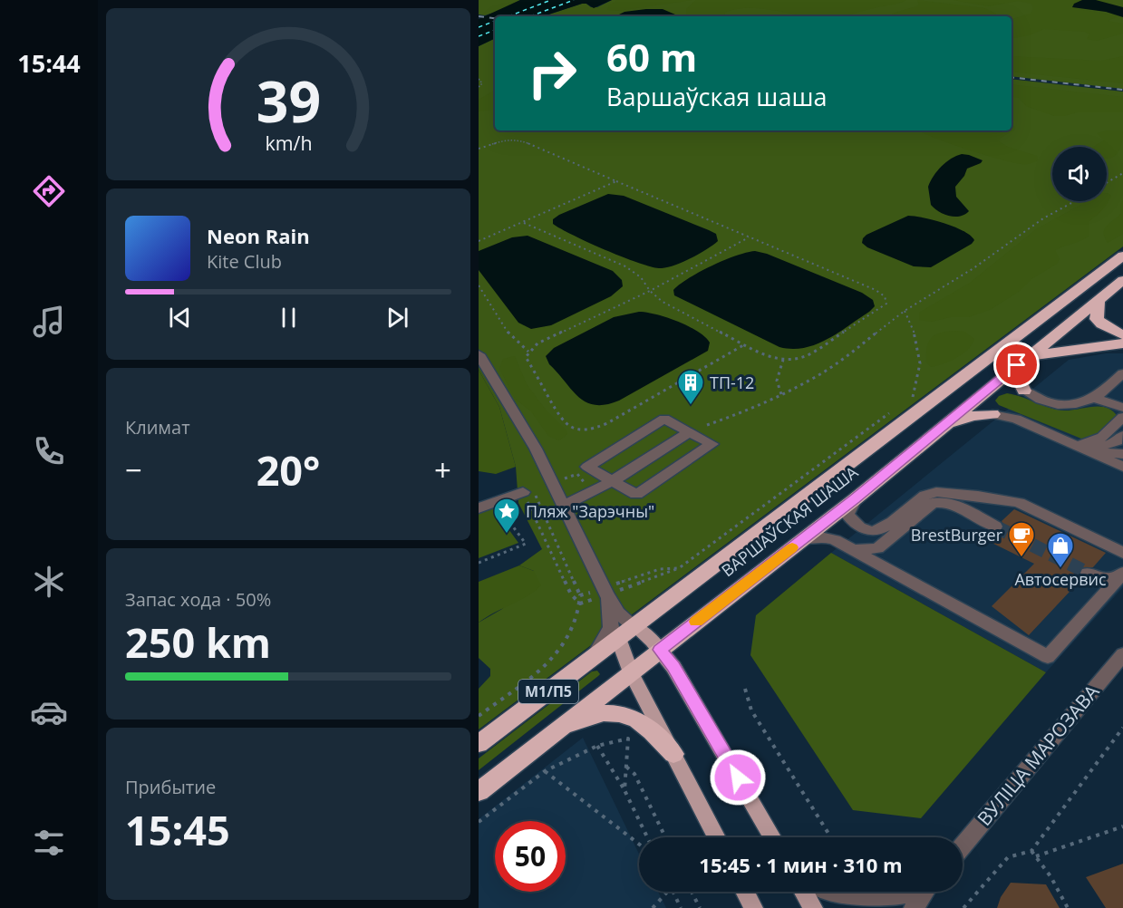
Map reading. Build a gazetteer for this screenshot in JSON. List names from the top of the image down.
{
  "streets": {
    "highway": ["ВАРШАЎСКАЯ ШАША", "М1/П5"],
    "street": ["ВУЛІЦА МАРОЗАВА"]
  },
  "places": {
    "building": ["ТП-12"],
    "place": ["Пляж \"Зарэчны\""],
    "cafe": ["BrestBurger"],
    "shop": ["Автосервис"]
  },
  "page": {
    "tabs": "15:44",
    "turn": ["60 m", "Варшаўская шаша"],
    "song": ["Neon Rain", "Kite Club"],
    "tile": [
      "Климат",
      ["Запас хода · 50%", "250 km"],
      ["Прибытие", "15:45"]
    ],
    "heat": ["−", "20°", "+"],
    "limit": "50",
    "trip": "15:45 · 1 мин · 310 m",
    "gauge": ["39", "km/h"]
  }
}
